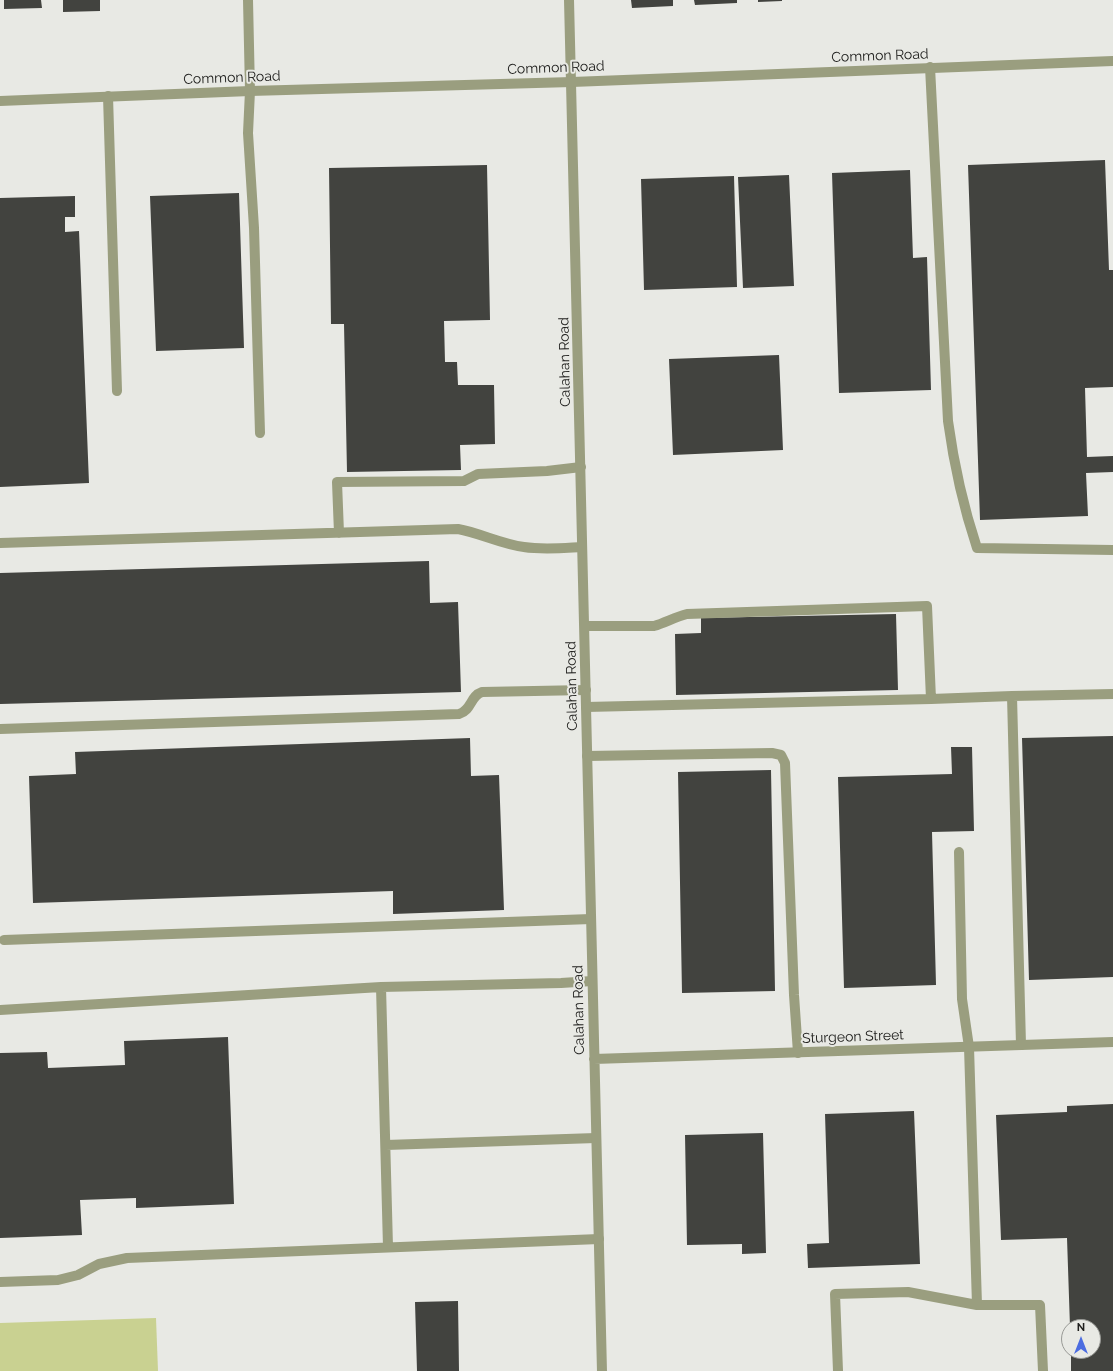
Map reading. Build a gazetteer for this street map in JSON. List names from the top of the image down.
{
  "streets": {
    "street": ["Common Road", "Calahan Road", "Sturgeon Street"]
  },
  "crossings": [
    ["Common Road", "Calahan Road"],
    ["Calahan Road", "Sturgeon Street"]
  ],
  "north": "top"
}
